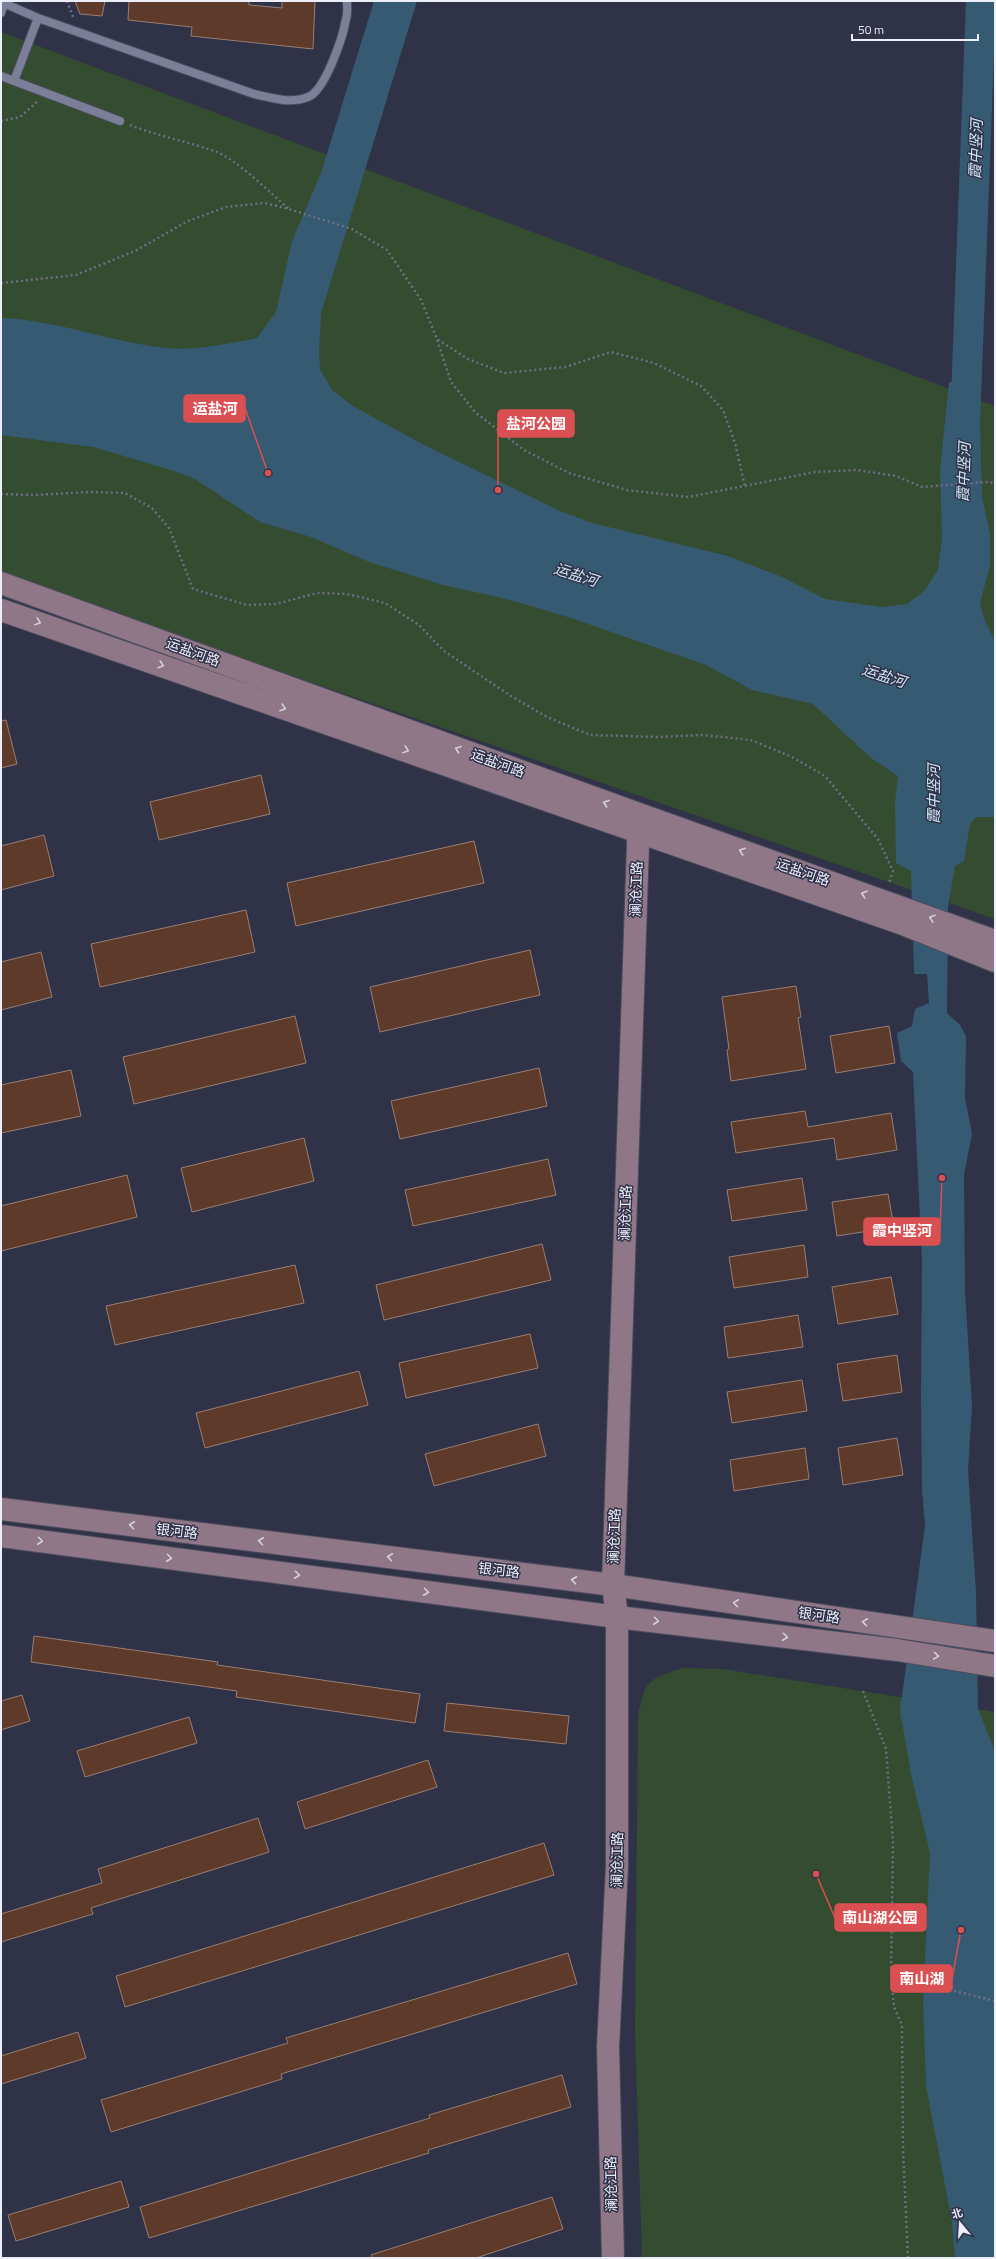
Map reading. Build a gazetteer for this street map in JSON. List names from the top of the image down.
{
  "streets": {
    "main road": ["运盐河路", "澜沧江路", "银河路"]
  },
  "crossings": [
    ["运盐河路", "澜沧江路"],
    ["澜沧江路", "银河路"]
  ],
  "water": ["霞中竖河", "运盐河"],
  "places": [
    "运盐河",
    "盐河公园",
    "霞中竖河",
    "南山湖公园",
    "南山湖"
  ],
  "scale_bar": "50 m",
  "north": "top"
}
